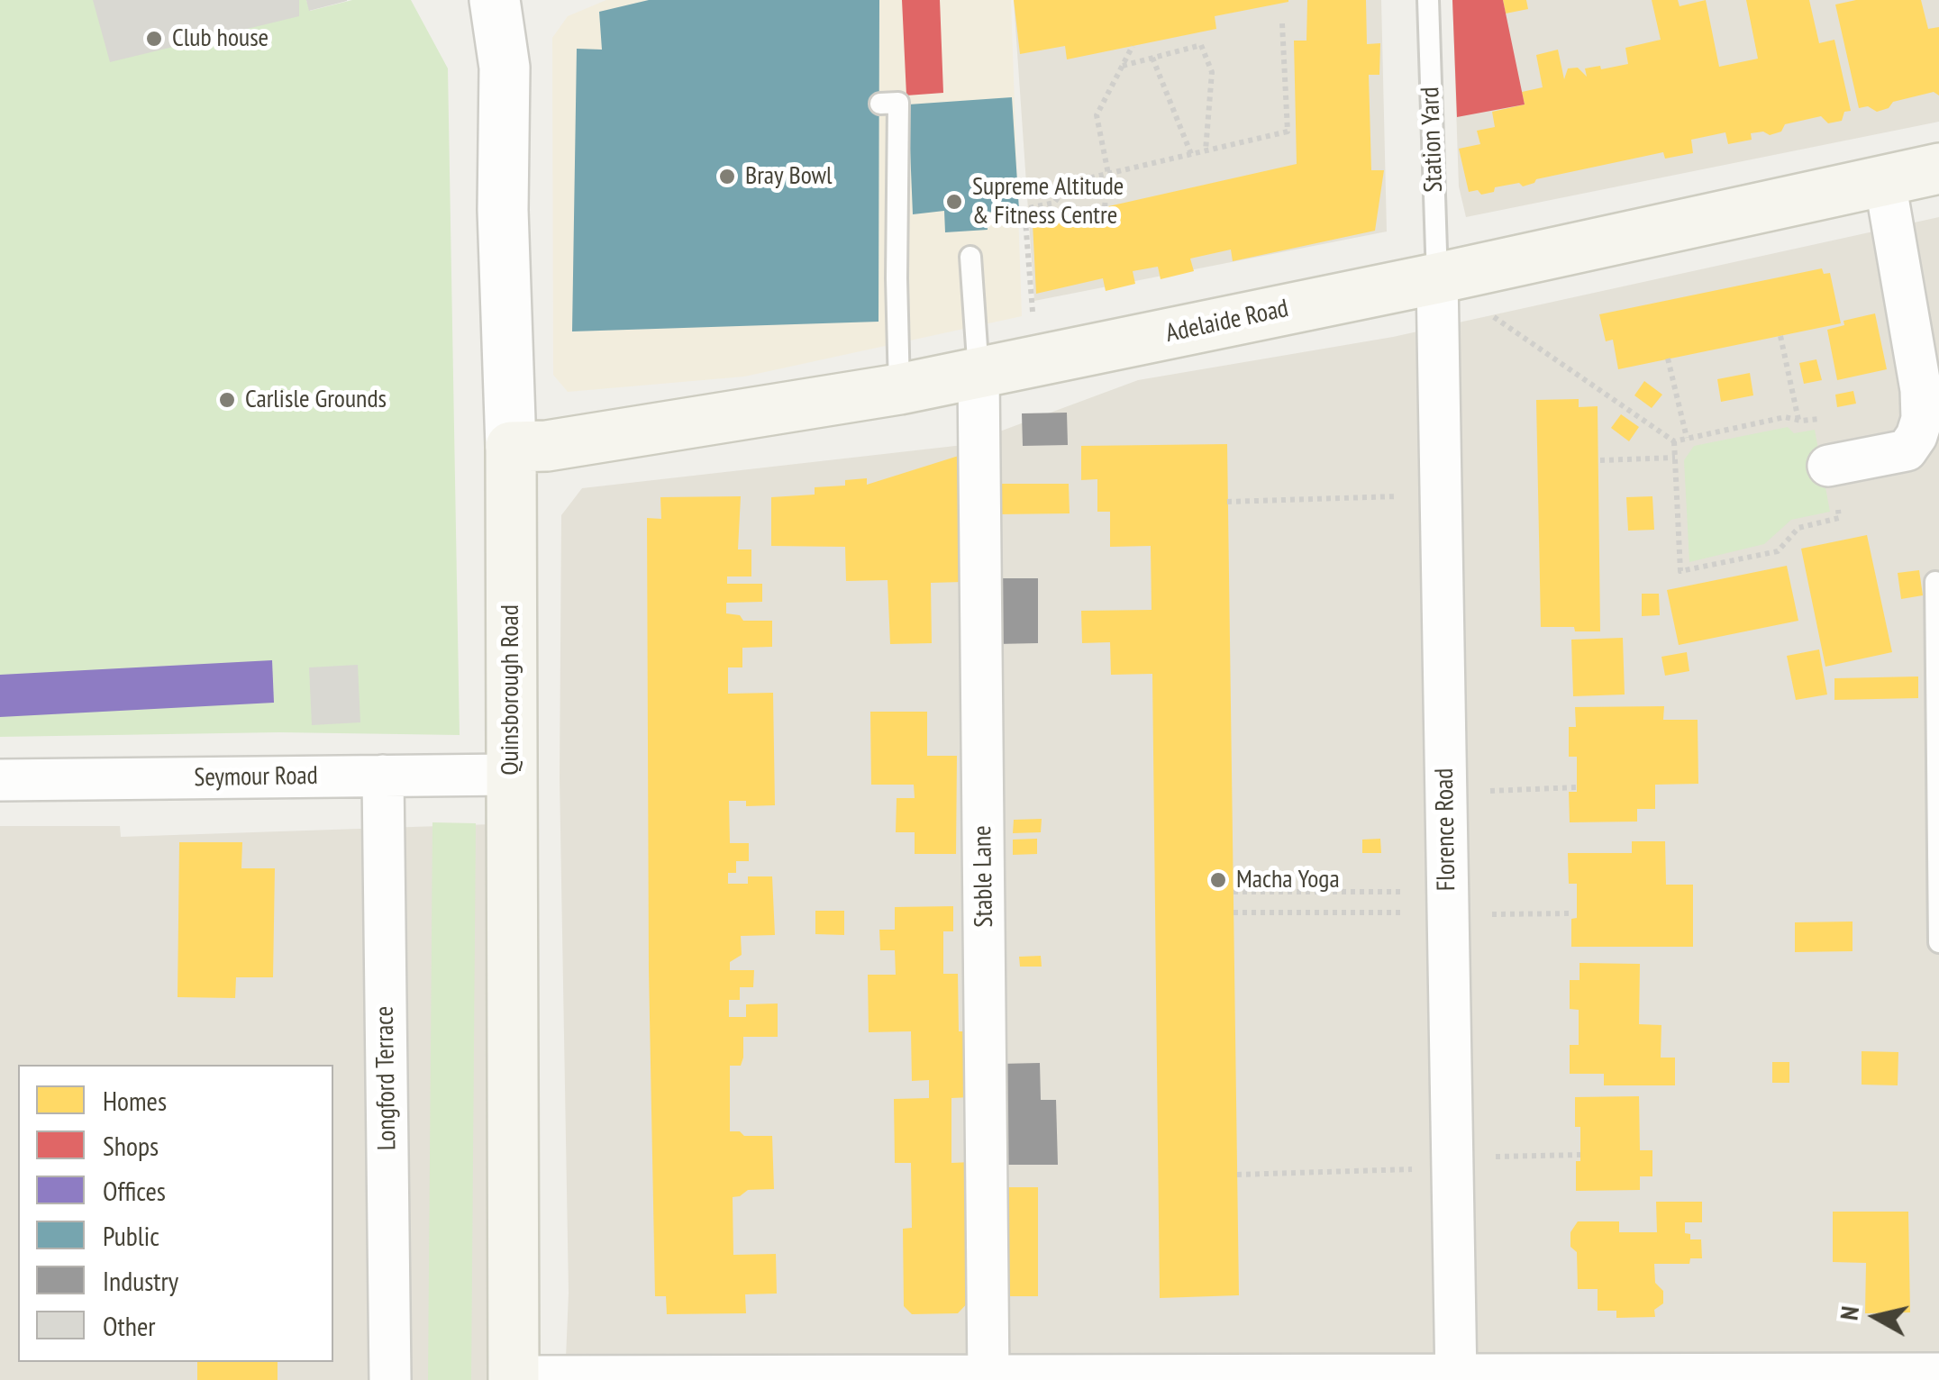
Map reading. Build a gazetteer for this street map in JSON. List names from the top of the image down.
{
  "streets": {
    "main road": ["Adelaide Road", "Quinsborough Road"],
    "street": [
      "Seymour Road",
      "Florence Road",
      "Stable Lane",
      "Longford Terrace"
    ],
    "lane": ["Station Yard"]
  },
  "crossings": [
    ["Station Yard", "Adelaide Road"],
    ["Station Yard", "Florence Road"],
    ["Adelaide Road", "Quinsborough Road"],
    ["Adelaide Road", "Florence Road"],
    ["Adelaide Road", "Stable Lane"],
    ["Quinsborough Road", "Seymour Road"],
    ["Seymour Road", "Longford Terrace"]
  ],
  "places": [
    "Club house",
    "Bray Bowl",
    "Supreme Altitude & Fitness Centre",
    "Carlisle Grounds",
    "Macha Yoga"
  ],
  "legend": [
    "Homes",
    "Shops",
    "Offices",
    "Public",
    "Industry",
    "Other"
  ],
  "north": "left"
}
